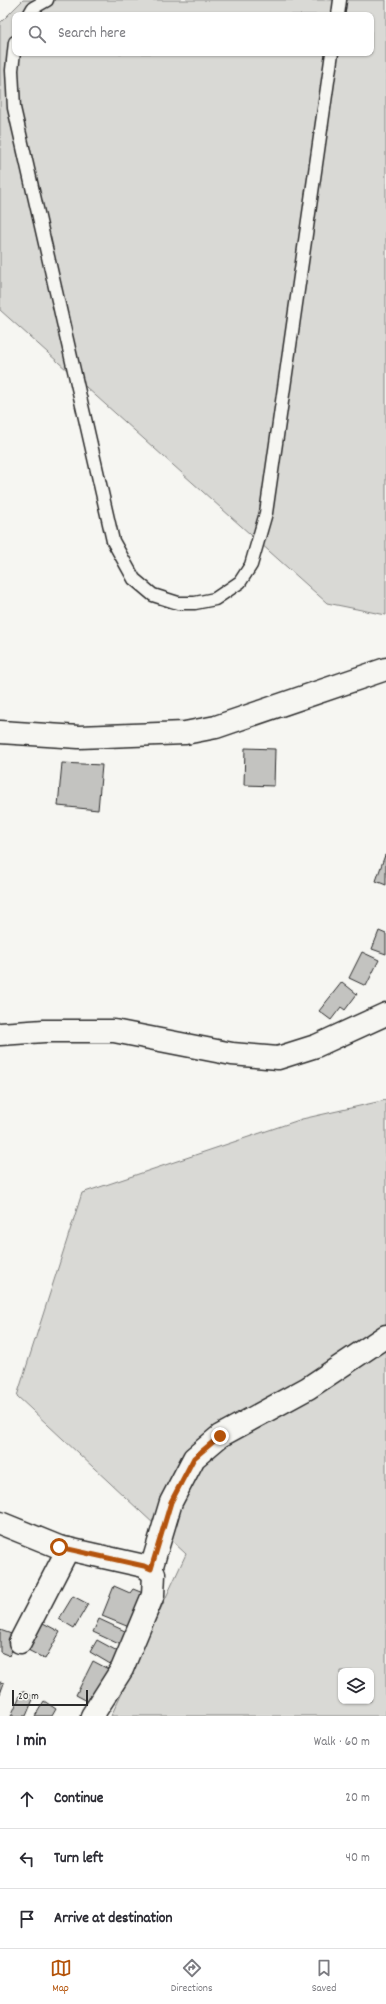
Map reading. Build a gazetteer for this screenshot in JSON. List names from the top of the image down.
{
  "scale_bar": "20 m",
  "page": {
    "search": "Search here",
    "scale": "20 m",
    "heading": ["1 min", "Walk · 60 m"],
    "list": [
      ["Continue", "20 m"],
      ["Turn left", "40 m"],
      "Arrive at destination"
    ],
    "nav": ["Map", "Directions", "Saved"]
  }
}
